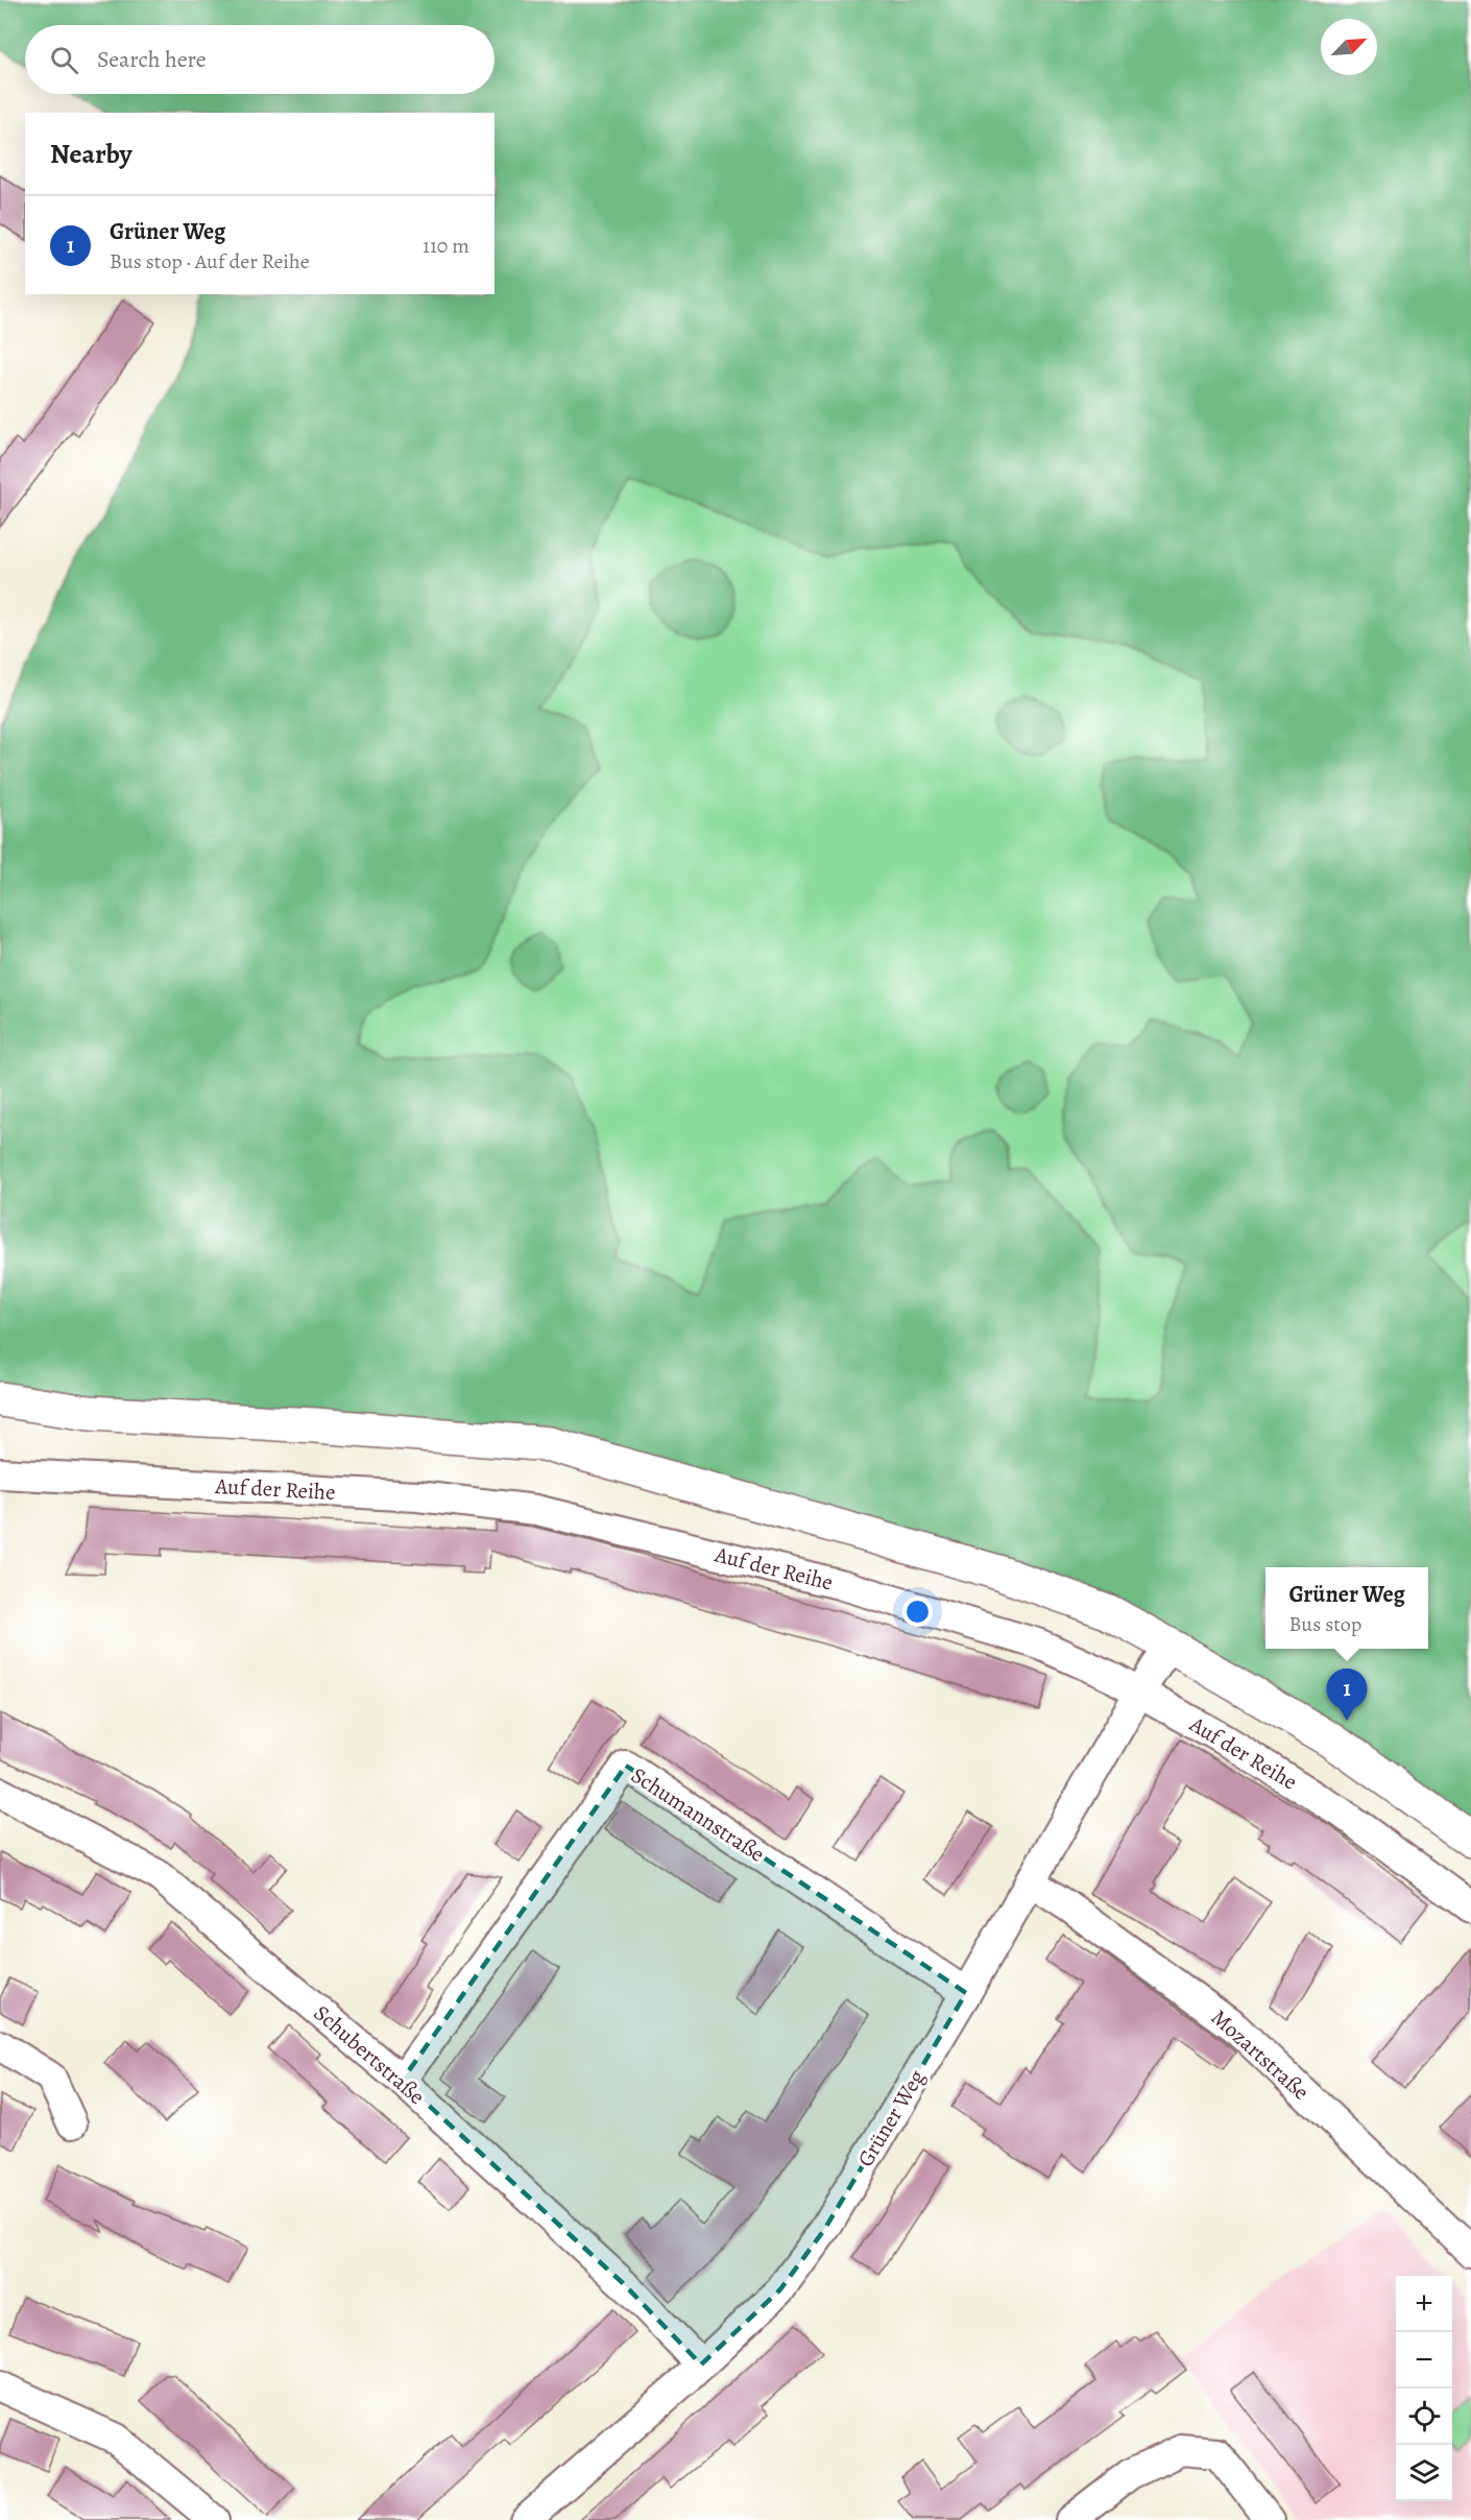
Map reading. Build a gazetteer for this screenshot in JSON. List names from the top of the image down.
{
  "streets": {
    "street": [
      "Auf der Reihe",
      "Schumannstraße",
      "Schubertstraße",
      "Mozartstraße",
      "Grüner Weg"
    ]
  },
  "crossings": [
    ["Auf der Reihe", "Grüner Weg"],
    ["Schumannstraße", "Schubertstraße"],
    ["Schumannstraße", "Grüner Weg"],
    ["Schubertstraße", "Grüner Weg"],
    ["Mozartstraße", "Grüner Weg"]
  ],
  "north": "top right",
  "page": {
    "search": "Search here",
    "heading": "Nearby",
    "list": [
      {
        "mark": "1",
        "name": "Grüner Weg",
        "note": "Bus stop · Auf der Reihe",
        "value": "110 m"
      }
    ],
    "popup": ["Grüner Weg", "Bus stop"],
    "pins": "1",
    "map_buttons": ["+", "−"]
  }
}
